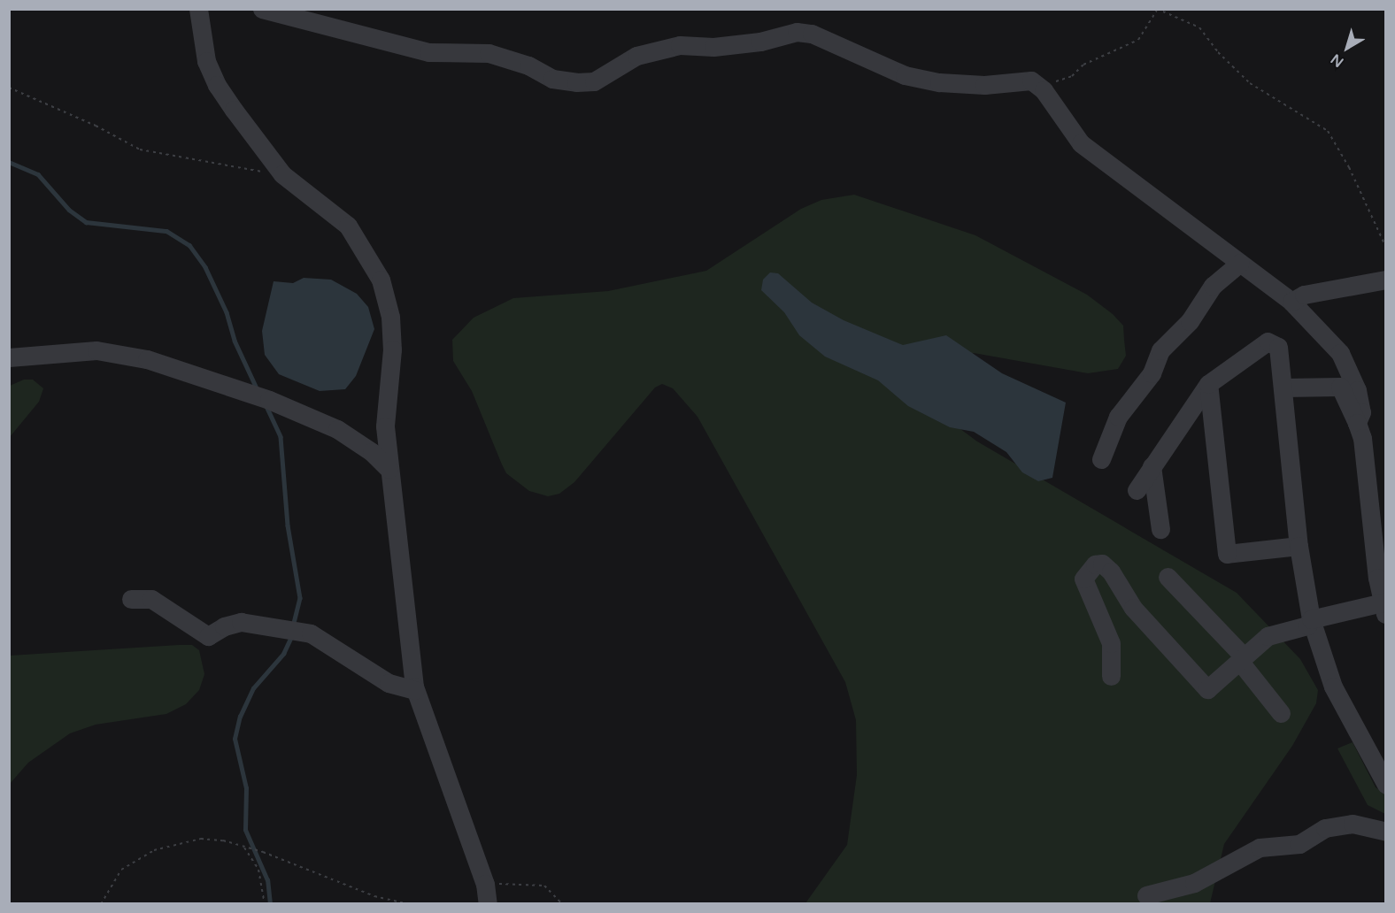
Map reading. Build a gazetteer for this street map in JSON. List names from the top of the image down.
{
  "north": "bottom left"
}
